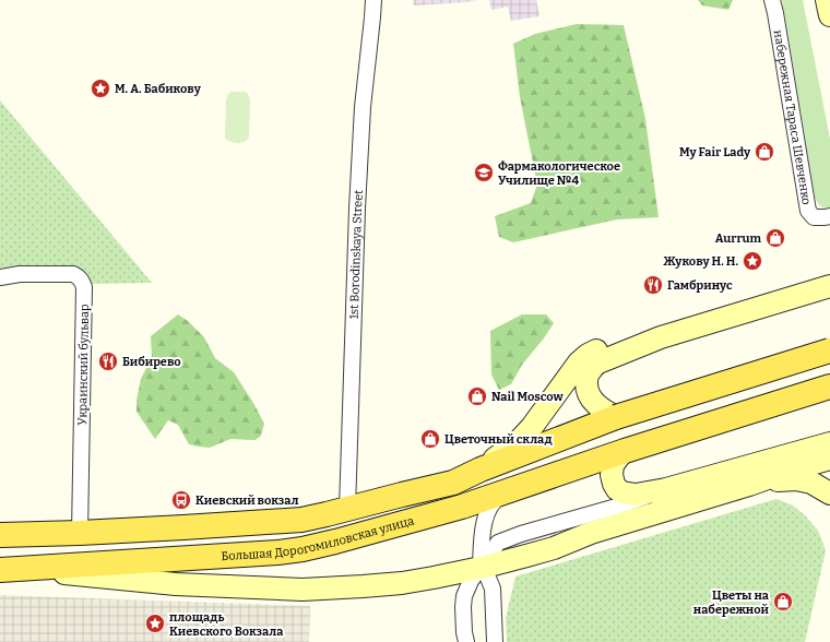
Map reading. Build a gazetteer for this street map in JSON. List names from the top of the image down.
{
  "streets": {
    "main road": ["Большая Дорогомиловская улица"],
    "street": ["набережная Тараса Шевченко", "1st Borodinskaya Street", "Украинский бульвар"]
  },
  "crossings": [
    ["1st Borodinskaya Street", "Большая Дорогомиловская улица"],
    ["Украинский бульвар", "Большая Дорогомиловская улица"]
  ],
  "places": {
    "place": ["М. А. Бабикову", "Жукову Н. Н.", "площадь Киевского Вокзала"],
    "shop": [
      "My Fair Lady",
      "Aurrum",
      "Nail Moscow",
      "Цветочный склад",
      "Цветы на набережной"
    ],
    "school or university": ["Фармакологическое Училище №4"],
    "restaurant": ["Гамбринус", "Бибирево"],
    "bus stop": ["Киевский вокзал"]
  }
}
